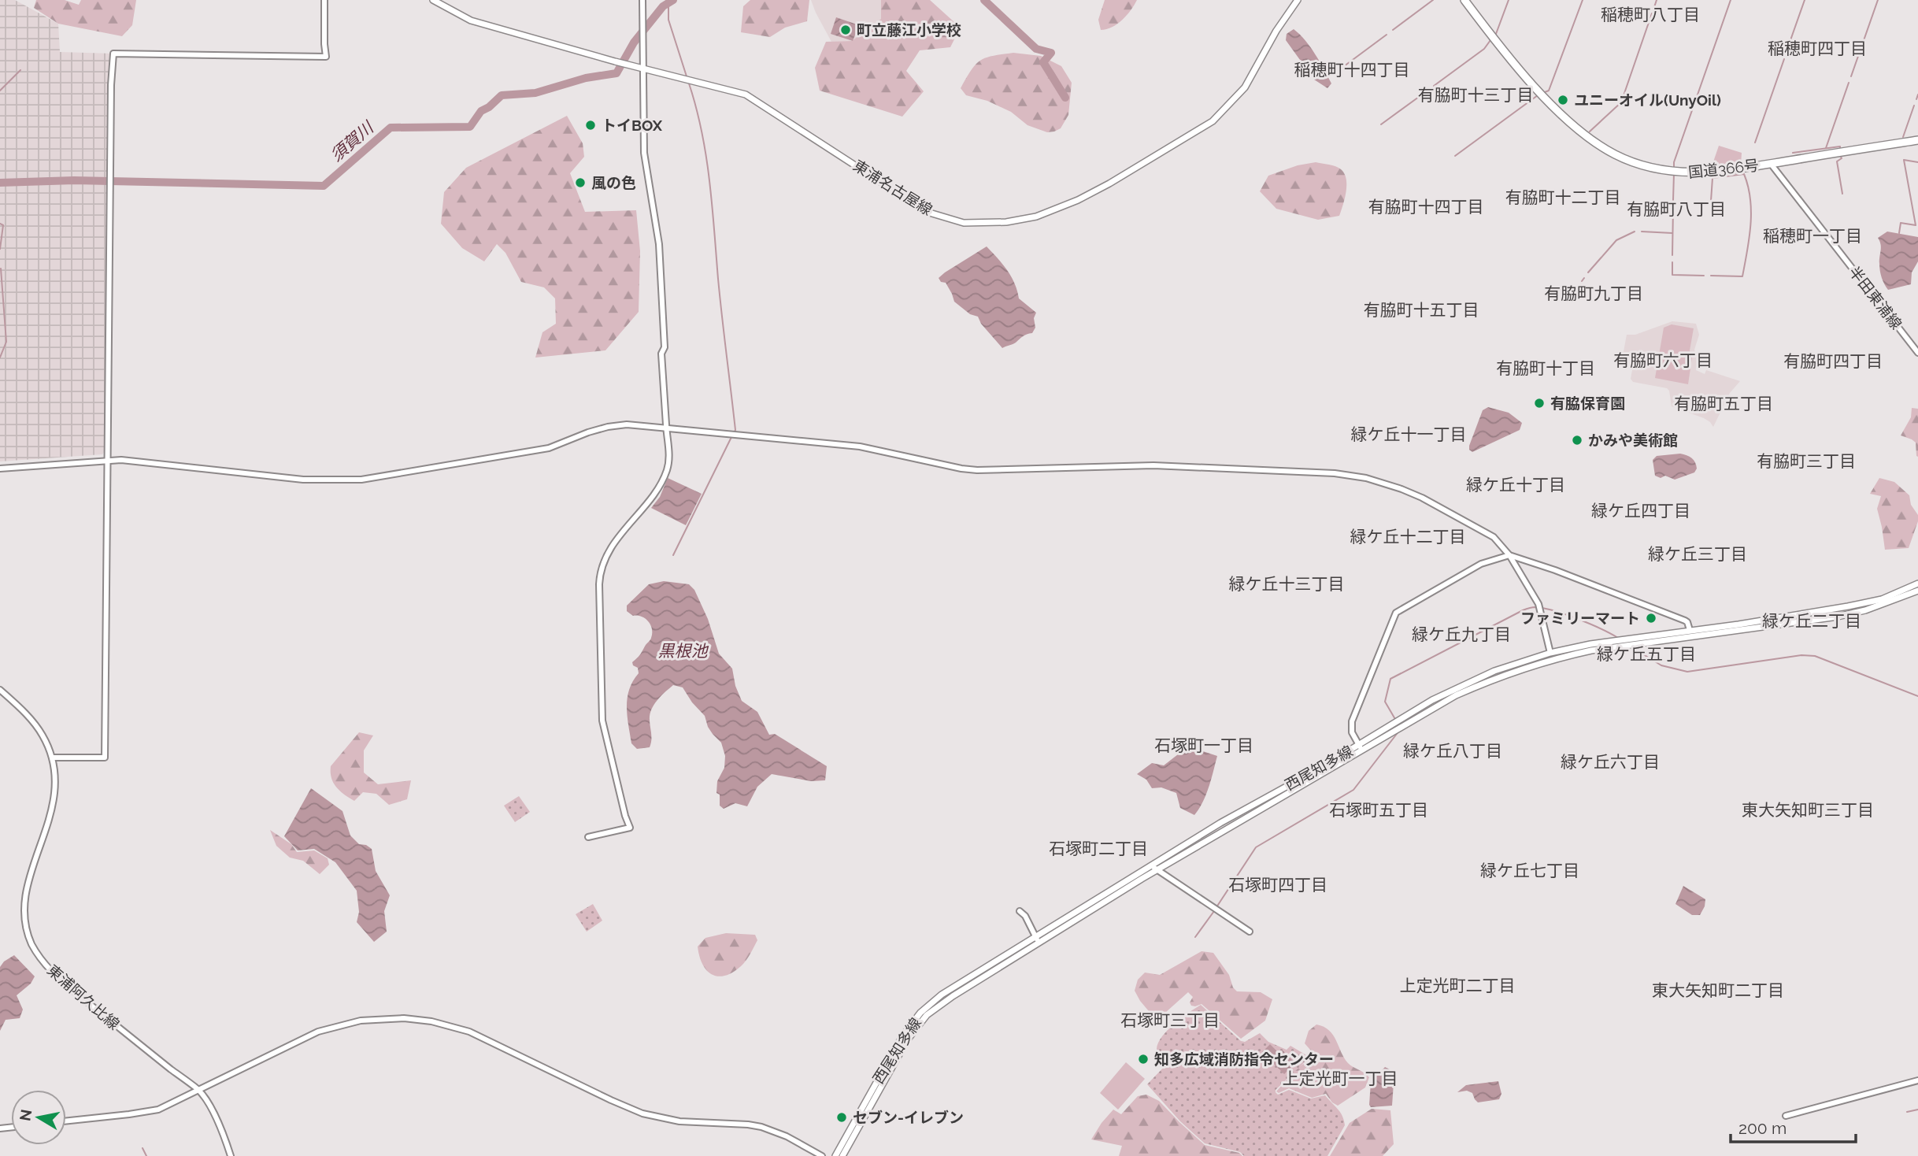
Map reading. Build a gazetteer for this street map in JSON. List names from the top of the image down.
{
  "streets": {
    "highway": ["国道366号"],
    "main road": ["東浦名古屋線", "西尾知多線"],
    "street": ["半田東浦線", "東浦阿久比線"]
  },
  "crossings": [
    ["国道366号", "半田東浦線"]
  ],
  "districts": [
    "稲穂町八丁目",
    "稲穂町四丁目",
    "稲穂町十四丁目",
    "有脇町十三丁目",
    "有脇町十二丁目",
    "有脇町十四丁目",
    "有脇町八丁目",
    "稲穂町一丁目",
    "有脇町九丁目",
    "有脇町十五丁目",
    "有脇町六丁目",
    "有脇町四丁目",
    "有脇町十丁目",
    "有脇町五丁目",
    "緑ケ丘十一丁目",
    "有脇町三丁目",
    "緑ケ丘十丁目",
    "緑ケ丘四丁目",
    "緑ケ丘十二丁目",
    "緑ケ丘三丁目",
    "緑ケ丘十三丁目",
    "緑ケ丘二丁目",
    "緑ケ丘九丁目",
    "緑ケ丘五丁目",
    "石塚町一丁目",
    "緑ケ丘八丁目",
    "緑ケ丘六丁目",
    "石塚町五丁目",
    "東大矢知町三丁目",
    "石塚町二丁目",
    "緑ケ丘七丁目",
    "石塚町四丁目",
    "上定光町二丁目",
    "東大矢知町二丁目",
    "石塚町三丁目",
    "上定光町一丁目"
  ],
  "water": ["須賀川", "黒根池"],
  "places": [
    "町立藤江小学校",
    "ユニーオイル(UnyOil)",
    "トイBOX",
    "風の色",
    "有脇保育園",
    "かみや美術館",
    "ファミリーマート",
    "知多広域消防指令センター",
    "セブン-イレブン"
  ],
  "scale_bar": "200 m",
  "north": "left"
}
